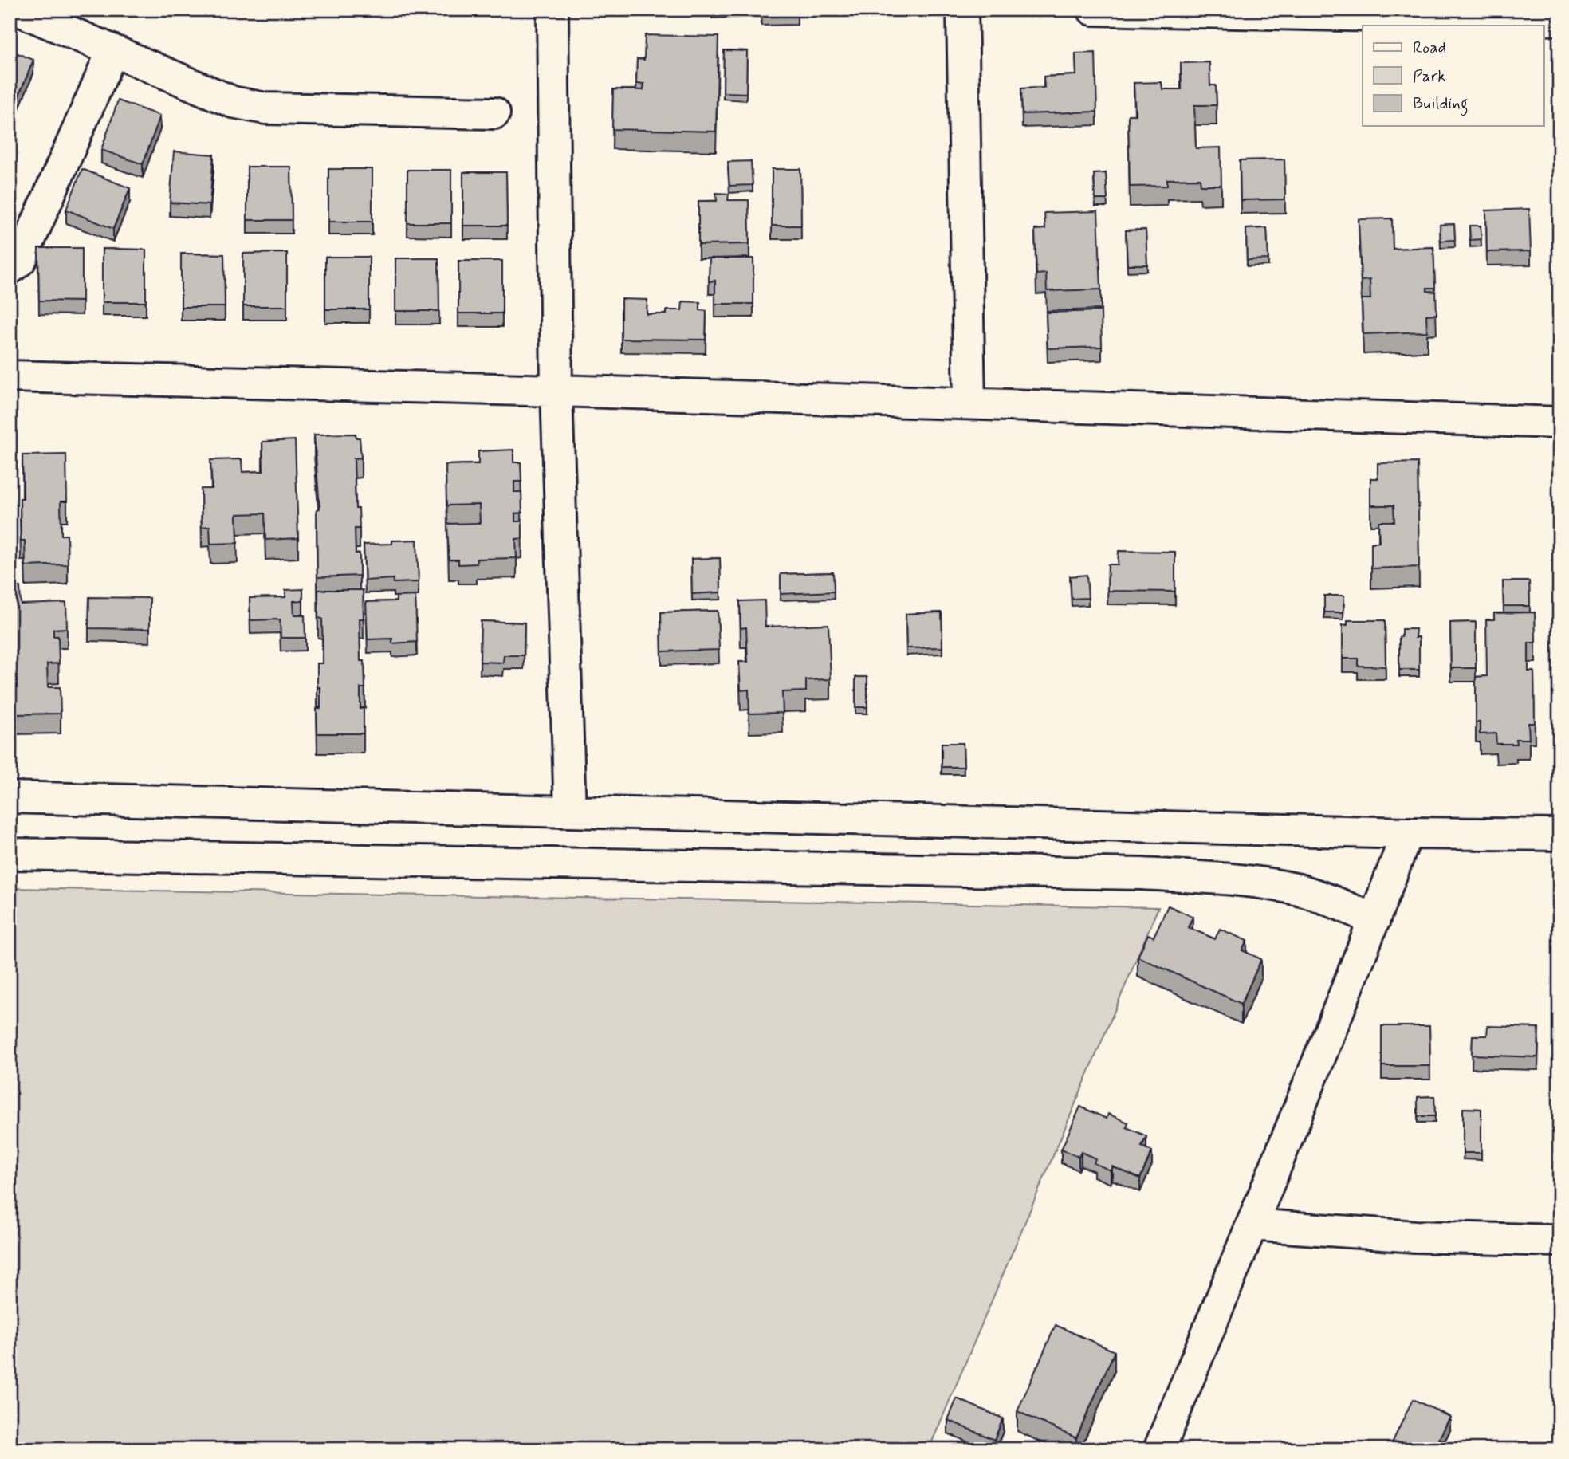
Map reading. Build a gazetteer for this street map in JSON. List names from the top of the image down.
{
  "legend": ["Road", "Park", "Building"]
}
